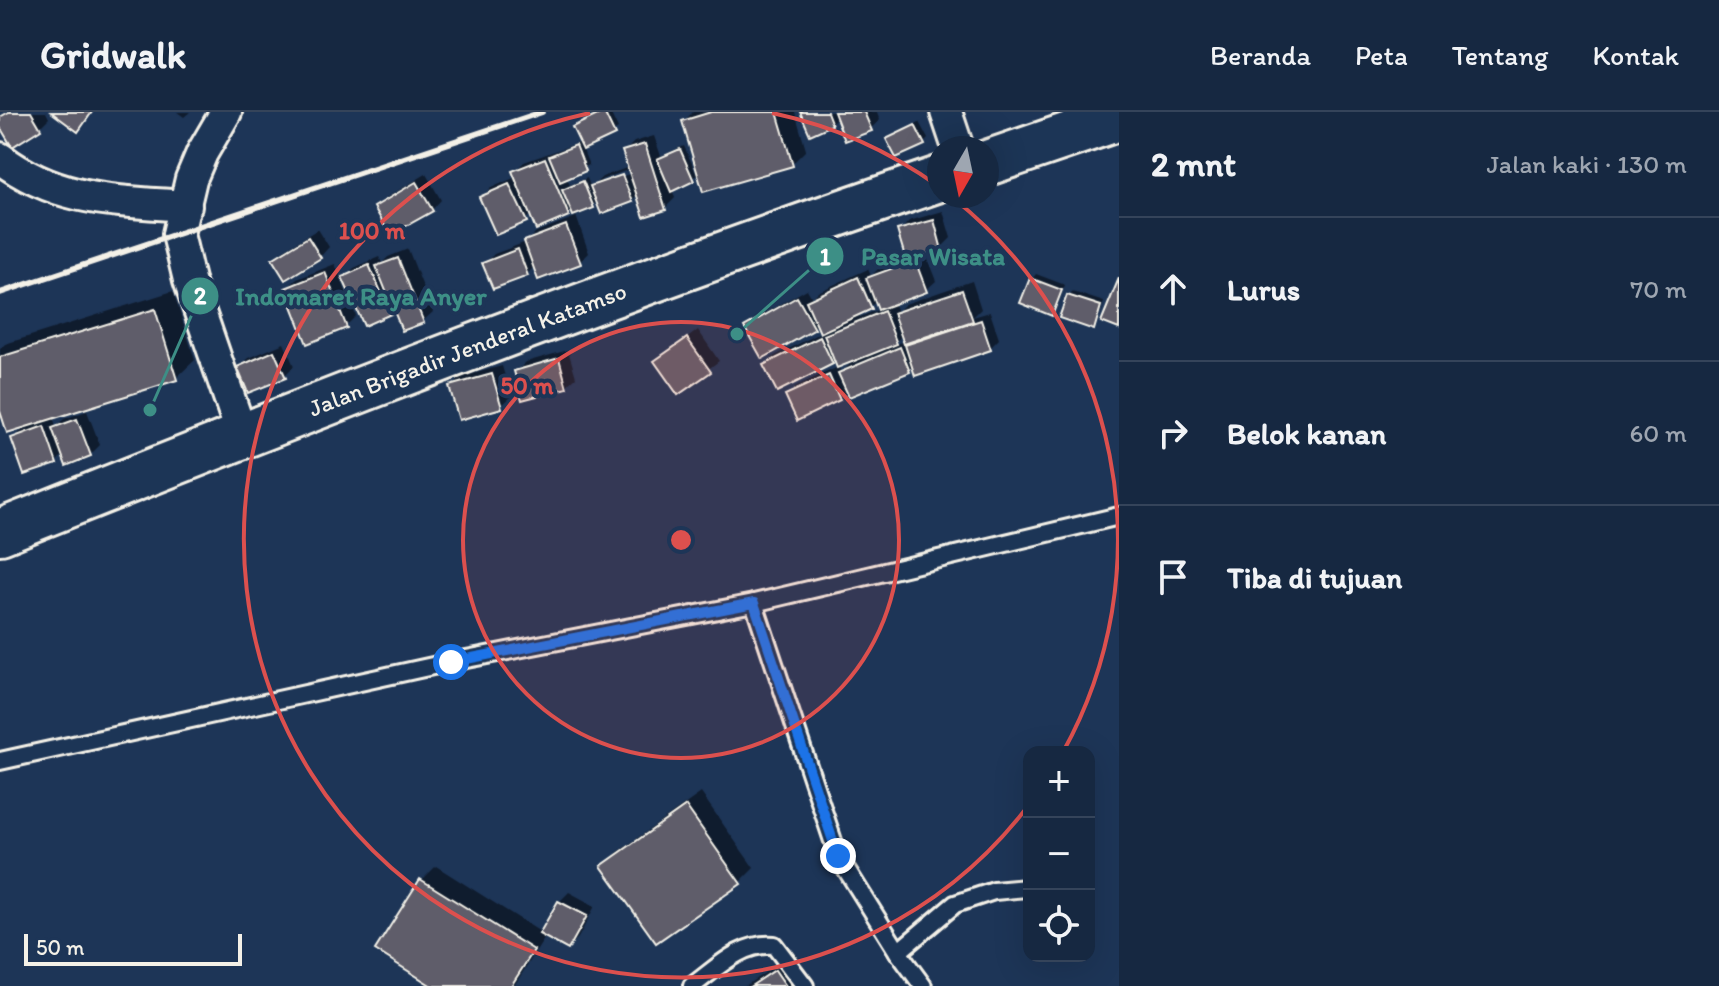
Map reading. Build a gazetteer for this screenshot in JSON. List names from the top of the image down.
{
  "streets": {
    "highway": ["Jalan Brigadir Jenderal Katamso"]
  },
  "places": ["Pasar Wisata", "Indomaret Raya Anyer"],
  "scale_bar": "50 m",
  "north": "bottom",
  "page": {
    "header": "Gridwalk",
    "nav": [
      "Beranda",
      "Peta",
      "Tentang",
      "Kontak"
    ],
    "heading": ["2 mnt", "Jalan kaki · 130 m"],
    "list": [
      ["Lurus", "70 m"],
      ["Belok kanan", "60 m"],
      "Tiba di tujuan"
    ],
    "map_buttons": ["+", "−"],
    "scale": "50 m"
  },
  "rings": ["100 m", "50 m"]
}
